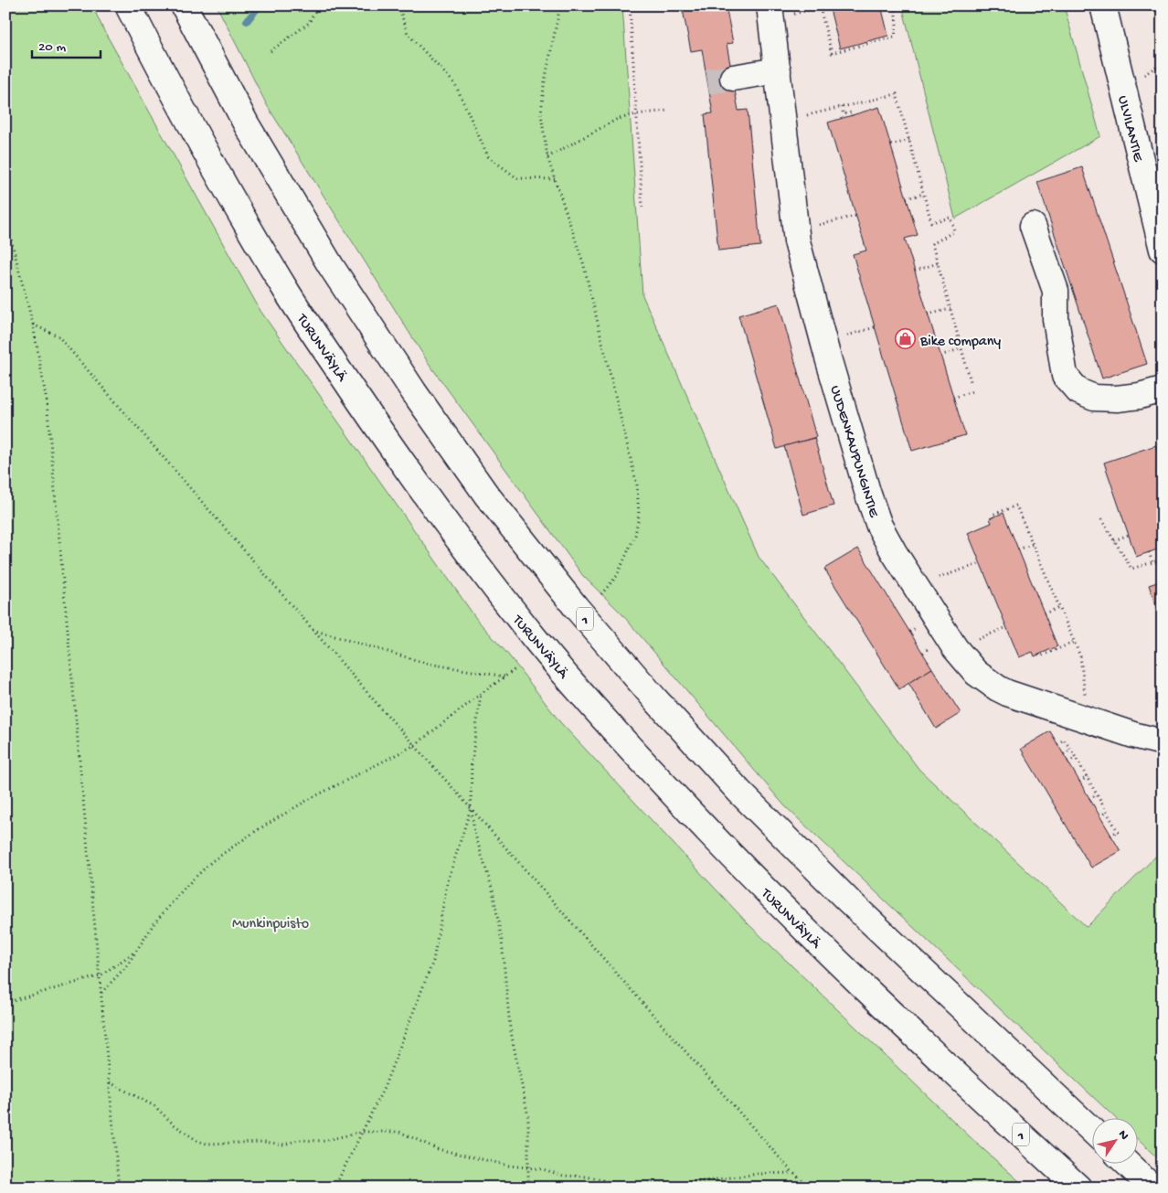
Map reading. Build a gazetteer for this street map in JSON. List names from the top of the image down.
{
  "streets": {
    "main road": [
      "ULVILANTIE",
      "TURUNVÄYLÄ",
      "UUDENKAUPUNGINTIE",
      "1"
    ]
  },
  "parks": ["Munkinpuisto"],
  "places": {
    "shop": ["Bike company"]
  },
  "scale_bar": "20 m",
  "north": "top right"
}
